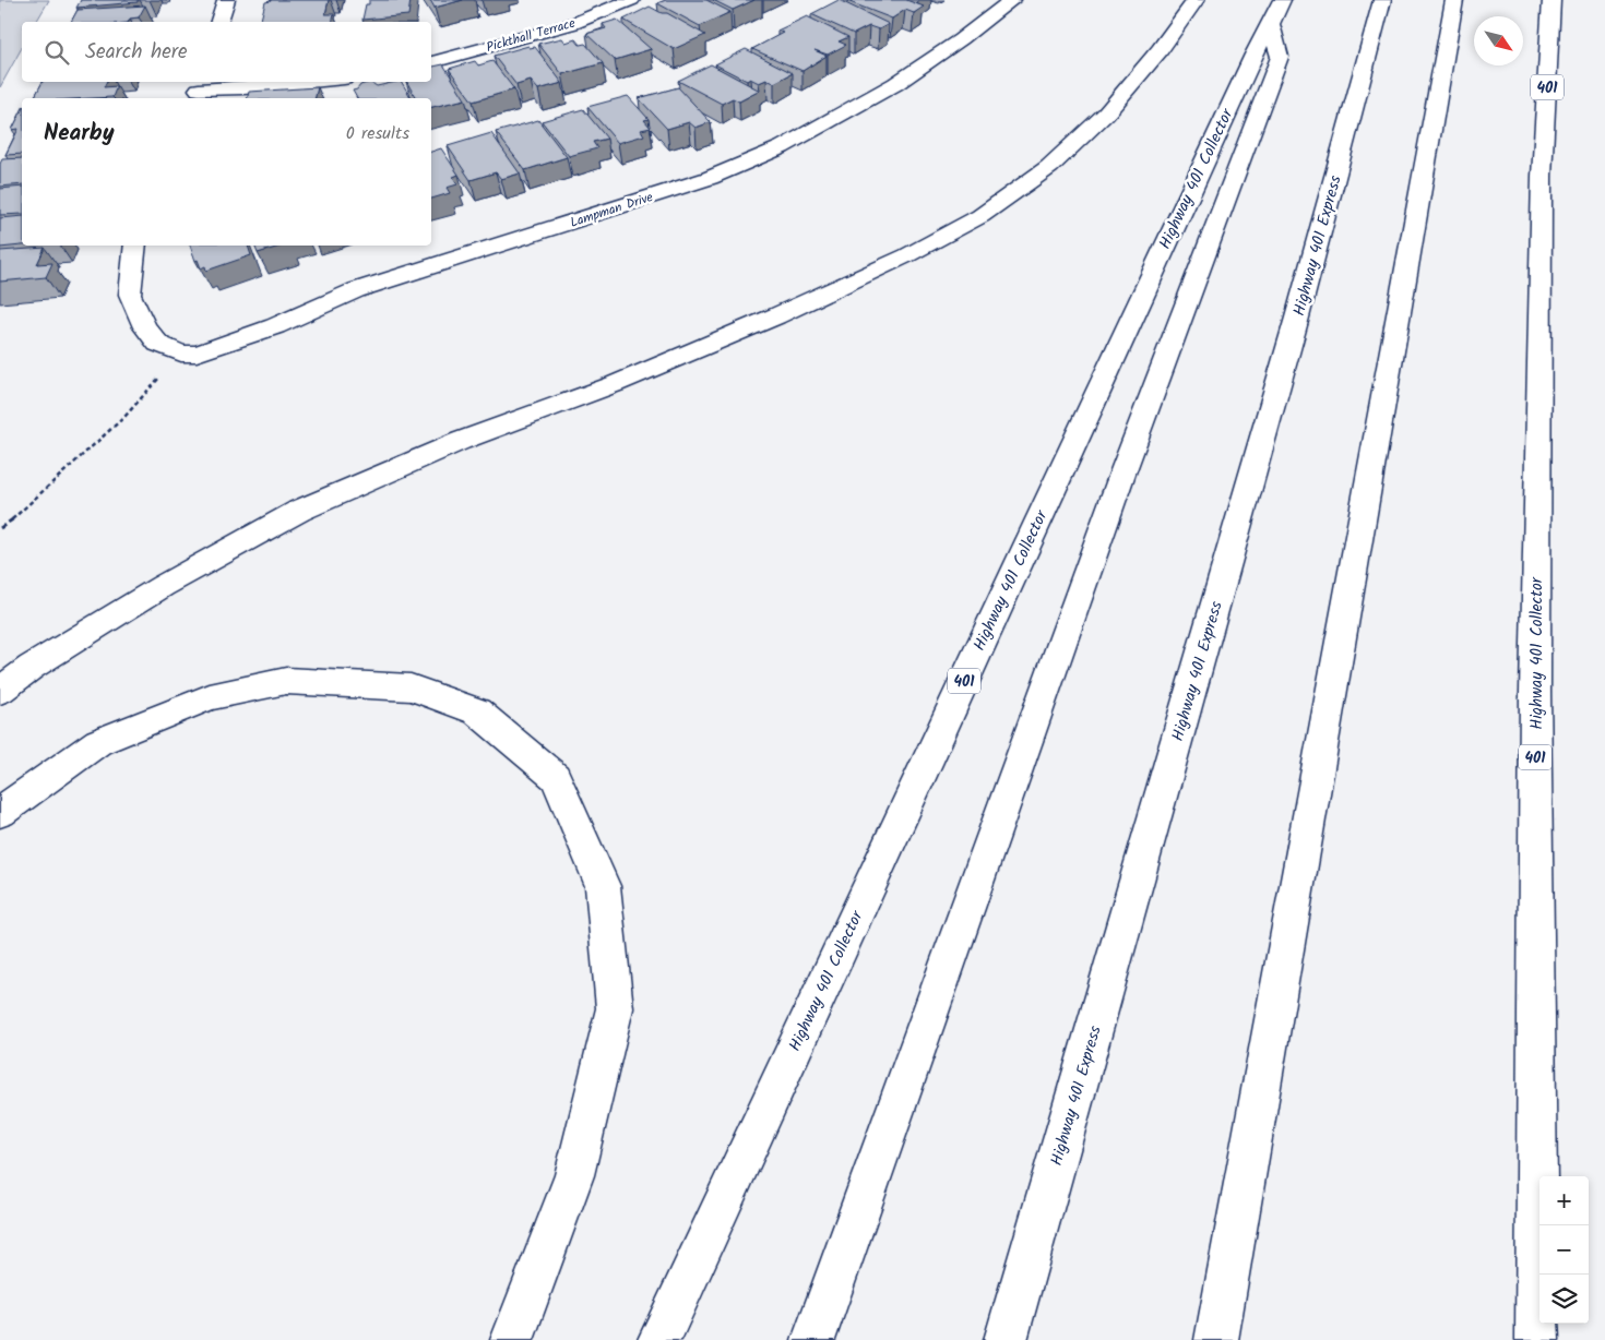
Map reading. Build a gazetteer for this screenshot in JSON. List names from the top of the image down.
{
  "streets": {
    "main road": [
      "Pickthall Terrace",
      "401",
      "Highway 401 Collector",
      "Lampman Drive",
      "Highway 401 Express"
    ]
  },
  "north": "bottom right",
  "page": {
    "search": "Search here",
    "heading": ["Nearby", "0 results"],
    "map_buttons": ["+", "−"]
  }
}
